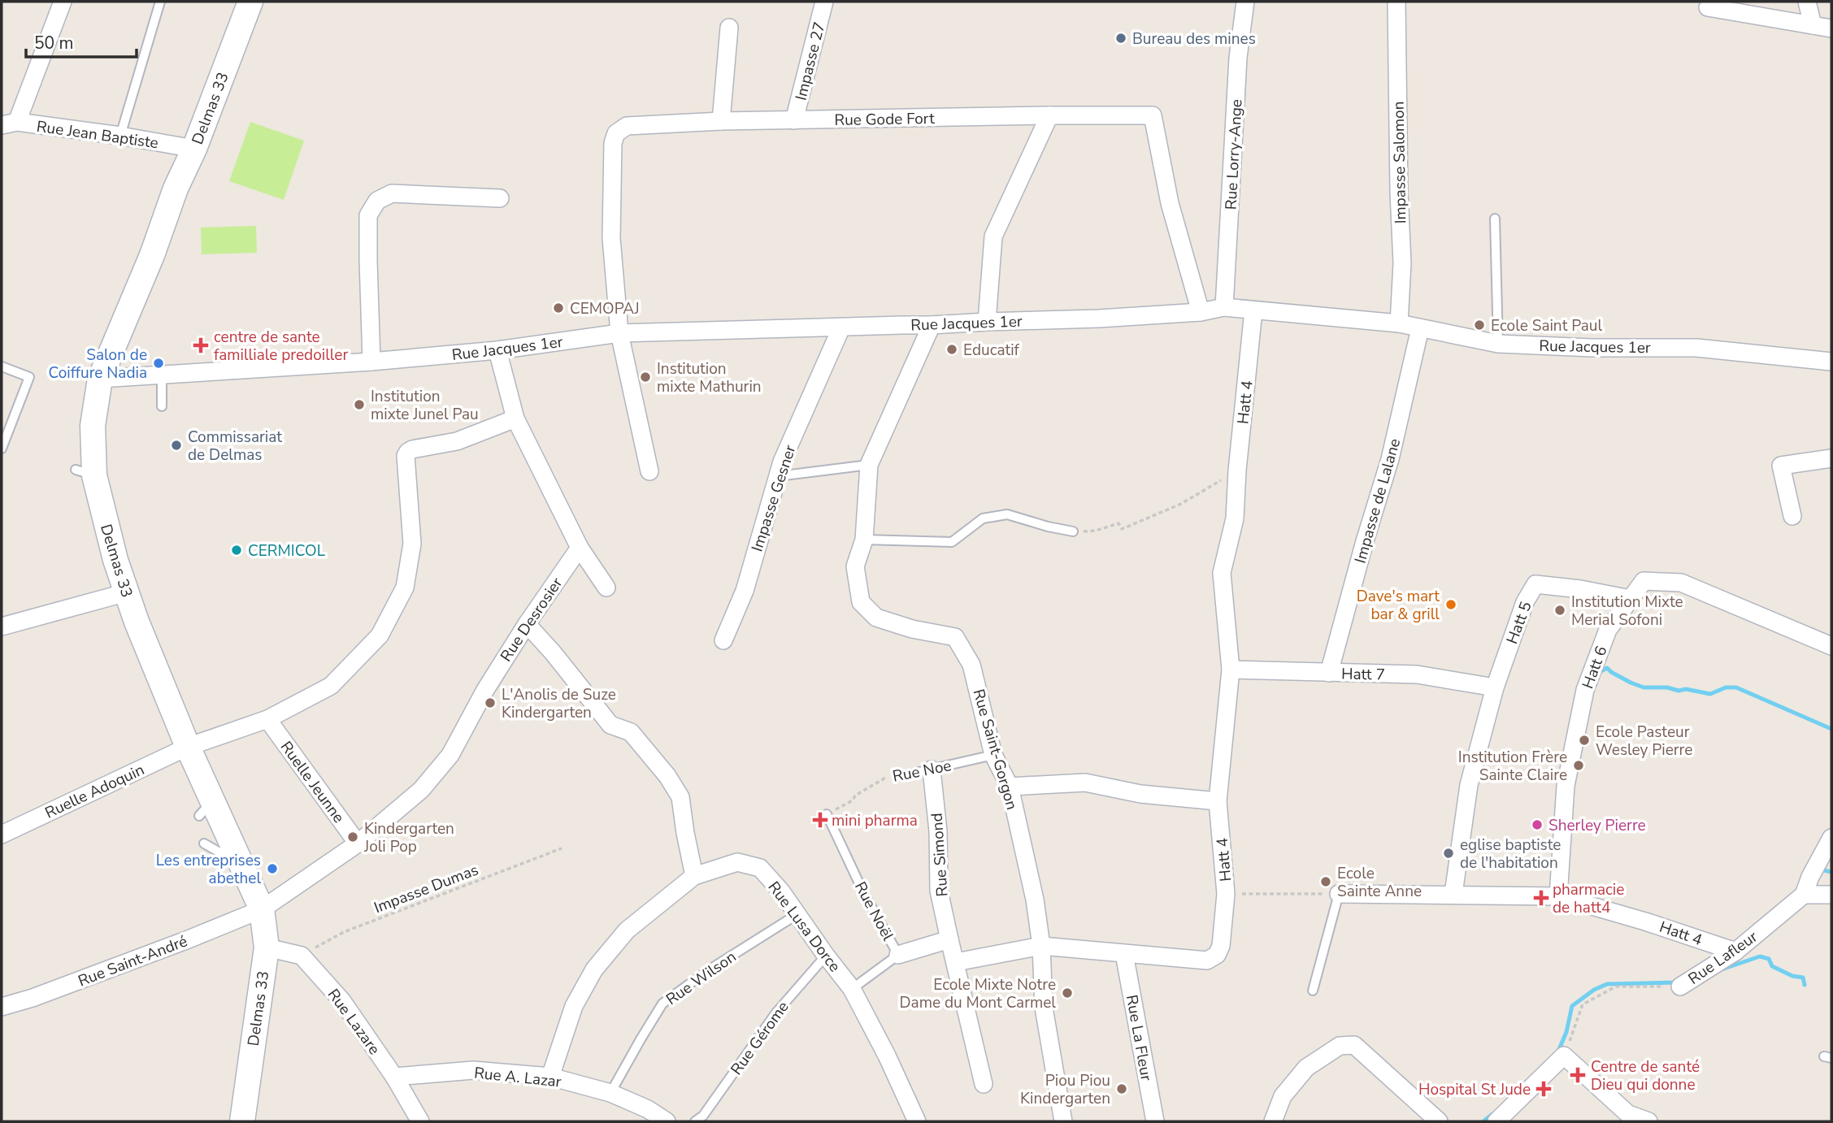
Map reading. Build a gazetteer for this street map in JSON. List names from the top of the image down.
{
  "streets": {
    "main road": ["Delmas 33"],
    "street": [
      "Impasse 27",
      "Rue Gode Fort",
      "Rue Jean Baptiste",
      "Rue Lorry-Ange",
      "Impasse Salomon",
      "Rue Jacques 1er",
      "Hatt 4",
      "Impasse Gesner",
      "Impasse de Lalane",
      "Rue Desrosier",
      "Hatt 5",
      "Hatt 6",
      "Hatt 7",
      "Rue Saint-Gorgon",
      "Ruelle Jeunne",
      "Ruelle Adoquin",
      "Rue Simond",
      "Rue Lusa Dorce",
      "Rue Lafleur",
      "Rue Saint-André",
      "Rue Lazare",
      "Rue La Fleur",
      "Rue A. Lazar"
    ],
    "lane": [
      "Rue Noe",
      "Rue Noël",
      "Rue Wilson",
      "Rue Gérome"
    ],
    "path": ["Impasse Dumas"]
  },
  "crossings": [
    ["Impasse 27", "Rue Gode Fort"],
    ["Delmas 33", "Rue Jean Baptiste"],
    ["Delmas 33", "Rue Jacques 1er"],
    ["Delmas 33", "Rue Desrosier"],
    ["Delmas 33", "Ruelle Adoquin"],
    ["Delmas 33", "Rue Saint-André"],
    ["Rue Gode Fort", "Rue Jacques 1er"],
    ["Rue Lorry-Ange", "Rue Jacques 1er"],
    ["Impasse Salomon", "Rue Jacques 1er"],
    ["Rue Jacques 1er", "Hatt 4"],
    ["Rue Jacques 1er", "Impasse Gesner"],
    ["Rue Jacques 1er", "Impasse de Lalane"],
    ["Rue Jacques 1er", "Rue Saint-Gorgon"],
    ["Hatt 4", "Hatt 6"],
    ["Hatt 4", "Hatt 7"],
    ["Hatt 4", "Rue Lafleur"],
    ["Impasse de Lalane", "Hatt 7"],
    ["Rue Desrosier", "Ruelle Jeunne"],
    ["Rue Desrosier", "Rue Saint-André"],
    ["Hatt 5", "Hatt 6"],
    ["Hatt 5", "Hatt 7"],
    ["Rue Saint-Gorgon", "Rue Noe"],
    ["Rue Noe", "Rue Simond"],
    ["Rue Noe", "Rue Noël"],
    ["Ruelle Jeunne", "Ruelle Adoquin"],
    ["Impasse Dumas", "Rue Lazare"],
    ["Rue Noël", "Rue Lusa Dorce"],
    ["Rue Lusa Dorce", "Rue Wilson"],
    ["Rue Lusa Dorce", "Rue Gérome"],
    ["Rue Lusa Dorce", "Rue A. Lazar"],
    ["Rue Wilson", "Rue A. Lazar"],
    ["Rue Lazare", "Rue A. Lazar"]
  ],
  "places": {
    "other": [
      "Bureau des mines",
      "CEMOPAJ",
      "Ecole Saint Paul",
      "Educatif",
      "Salon de Coiffure Nadia",
      "Institution mixte Mathurin",
      "Institution mixte Junel Pau",
      "Commissariat de Delmas",
      "CERMICOL",
      "Dave's mart bar & grill",
      "Institution Mixte Merial Sofoni",
      "L'Anolis de Suze Kindergarten",
      "Ecole Pasteur Wesley Pierre",
      "Institution Frère Sainte Claire",
      "Sherley Pierre",
      "Kindergarten Joli Pop",
      "eglise baptiste de l'habitation",
      "Les entreprises abethel",
      "Ecole Sainte Anne",
      "Ecole Mixte Notre Dame du Mont Carmel",
      "Piou Piou Kindergarten"
    ],
    "health": [
      "centre de sante familliale predoiller",
      "mini pharma",
      "pharmacie de hatt4",
      "Centre de santé Dieu qui donne",
      "Hospital St Jude"
    ]
  },
  "scale_bar": "50 m"
}
